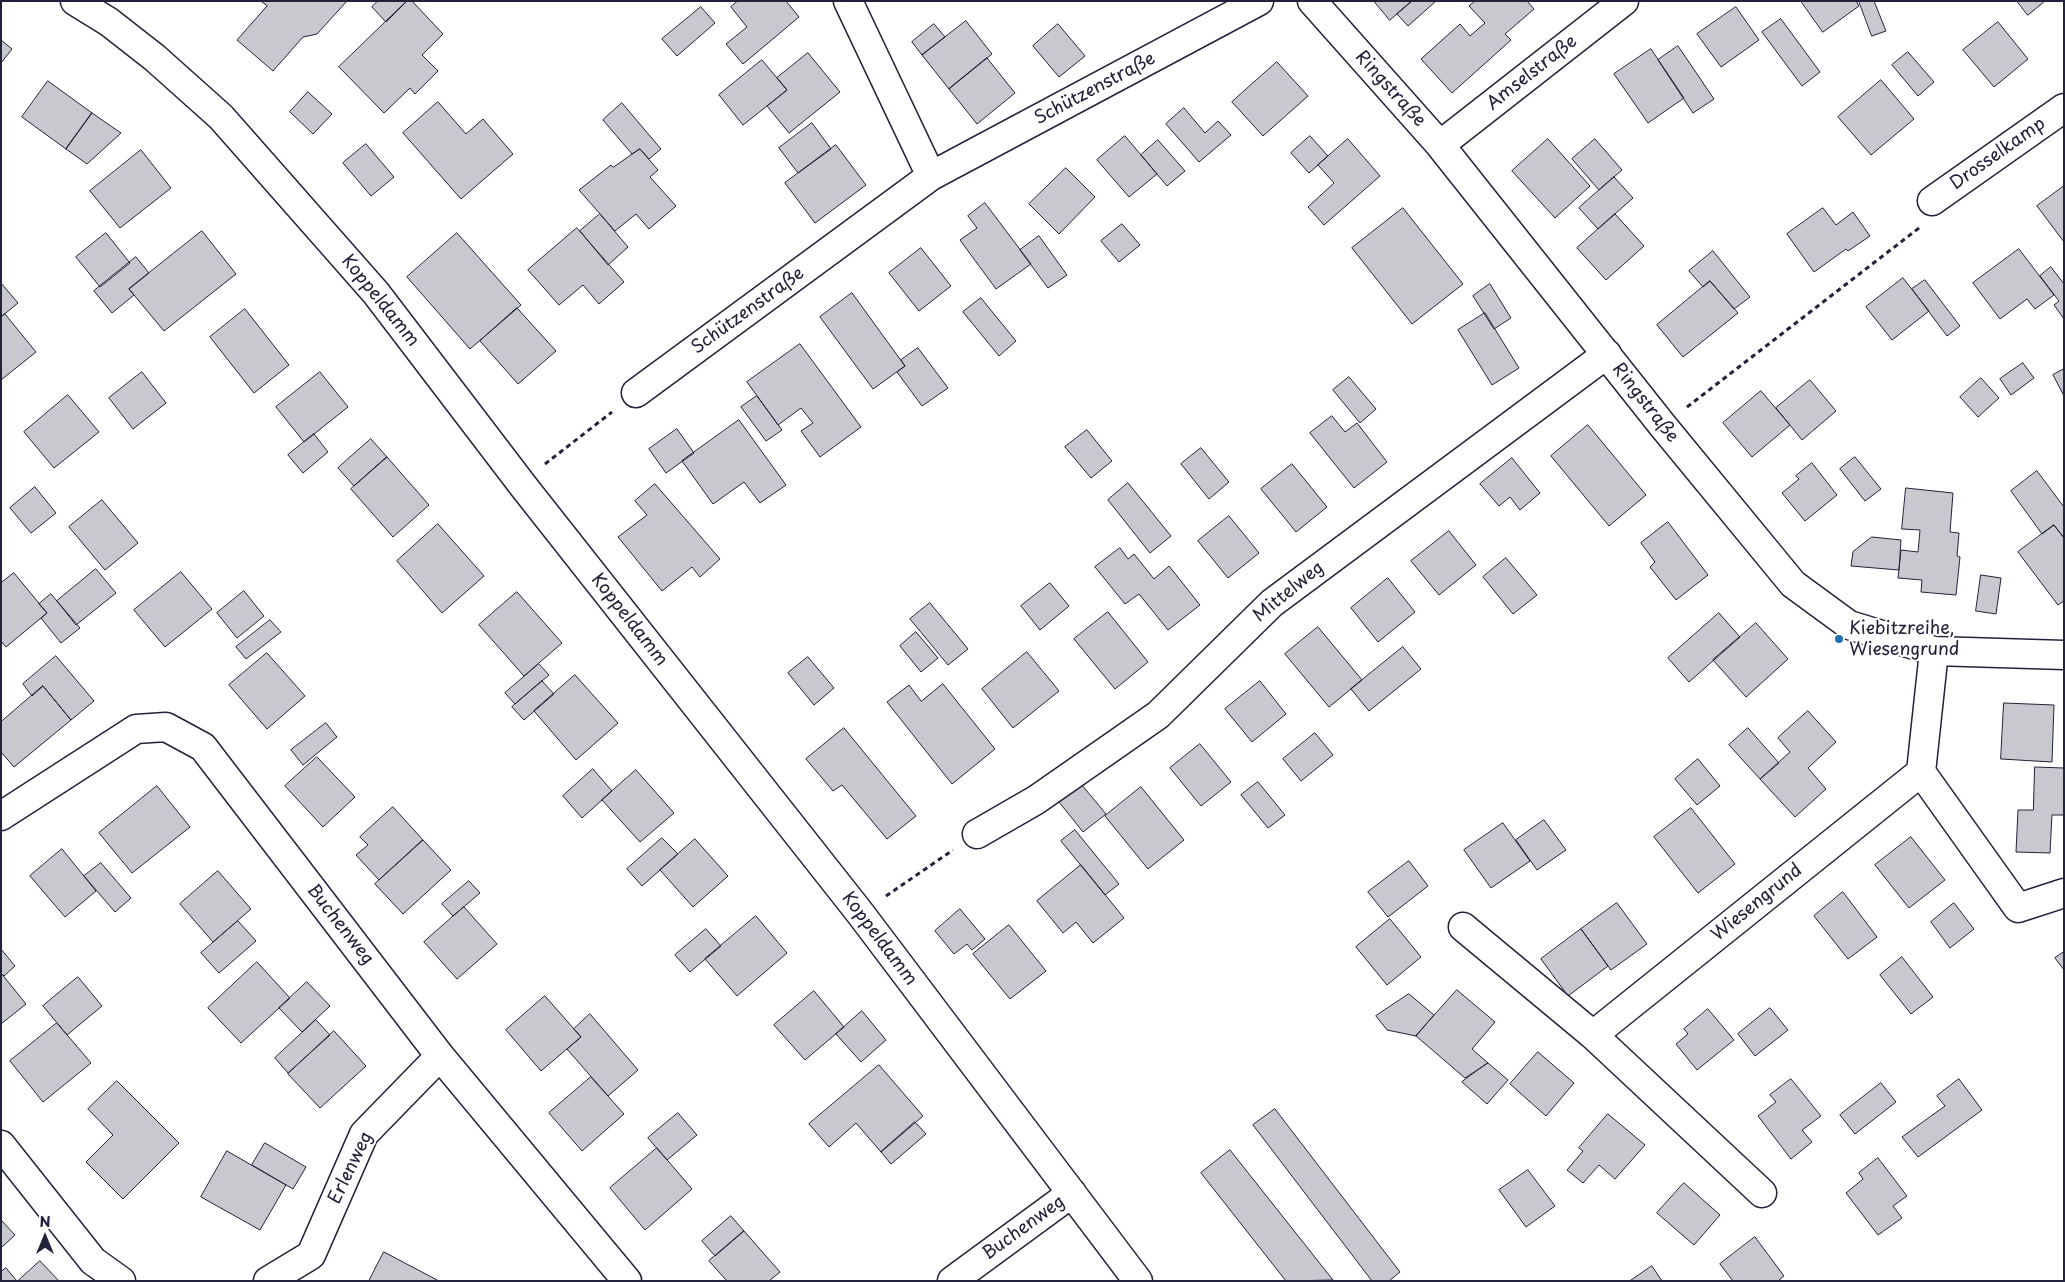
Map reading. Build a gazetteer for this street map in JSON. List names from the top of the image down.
{
  "streets": {
    "street": [
      "Amselstraße",
      "Schützenstraße",
      "Ringstraße",
      "Drosselkamp",
      "Koppeldamm",
      "Mittelweg",
      "Wiesengrund",
      "Buchenweg",
      "Erlenweg"
    ]
  },
  "crossings": [
    ["Amselstraße", "Ringstraße"],
    ["Ringstraße", "Mittelweg"],
    ["Koppeldamm", "Buchenweg"],
    ["Buchenweg", "Erlenweg"]
  ],
  "places": ["Kiebitzreihe, Wiesengrund"],
  "north": "top"
}
